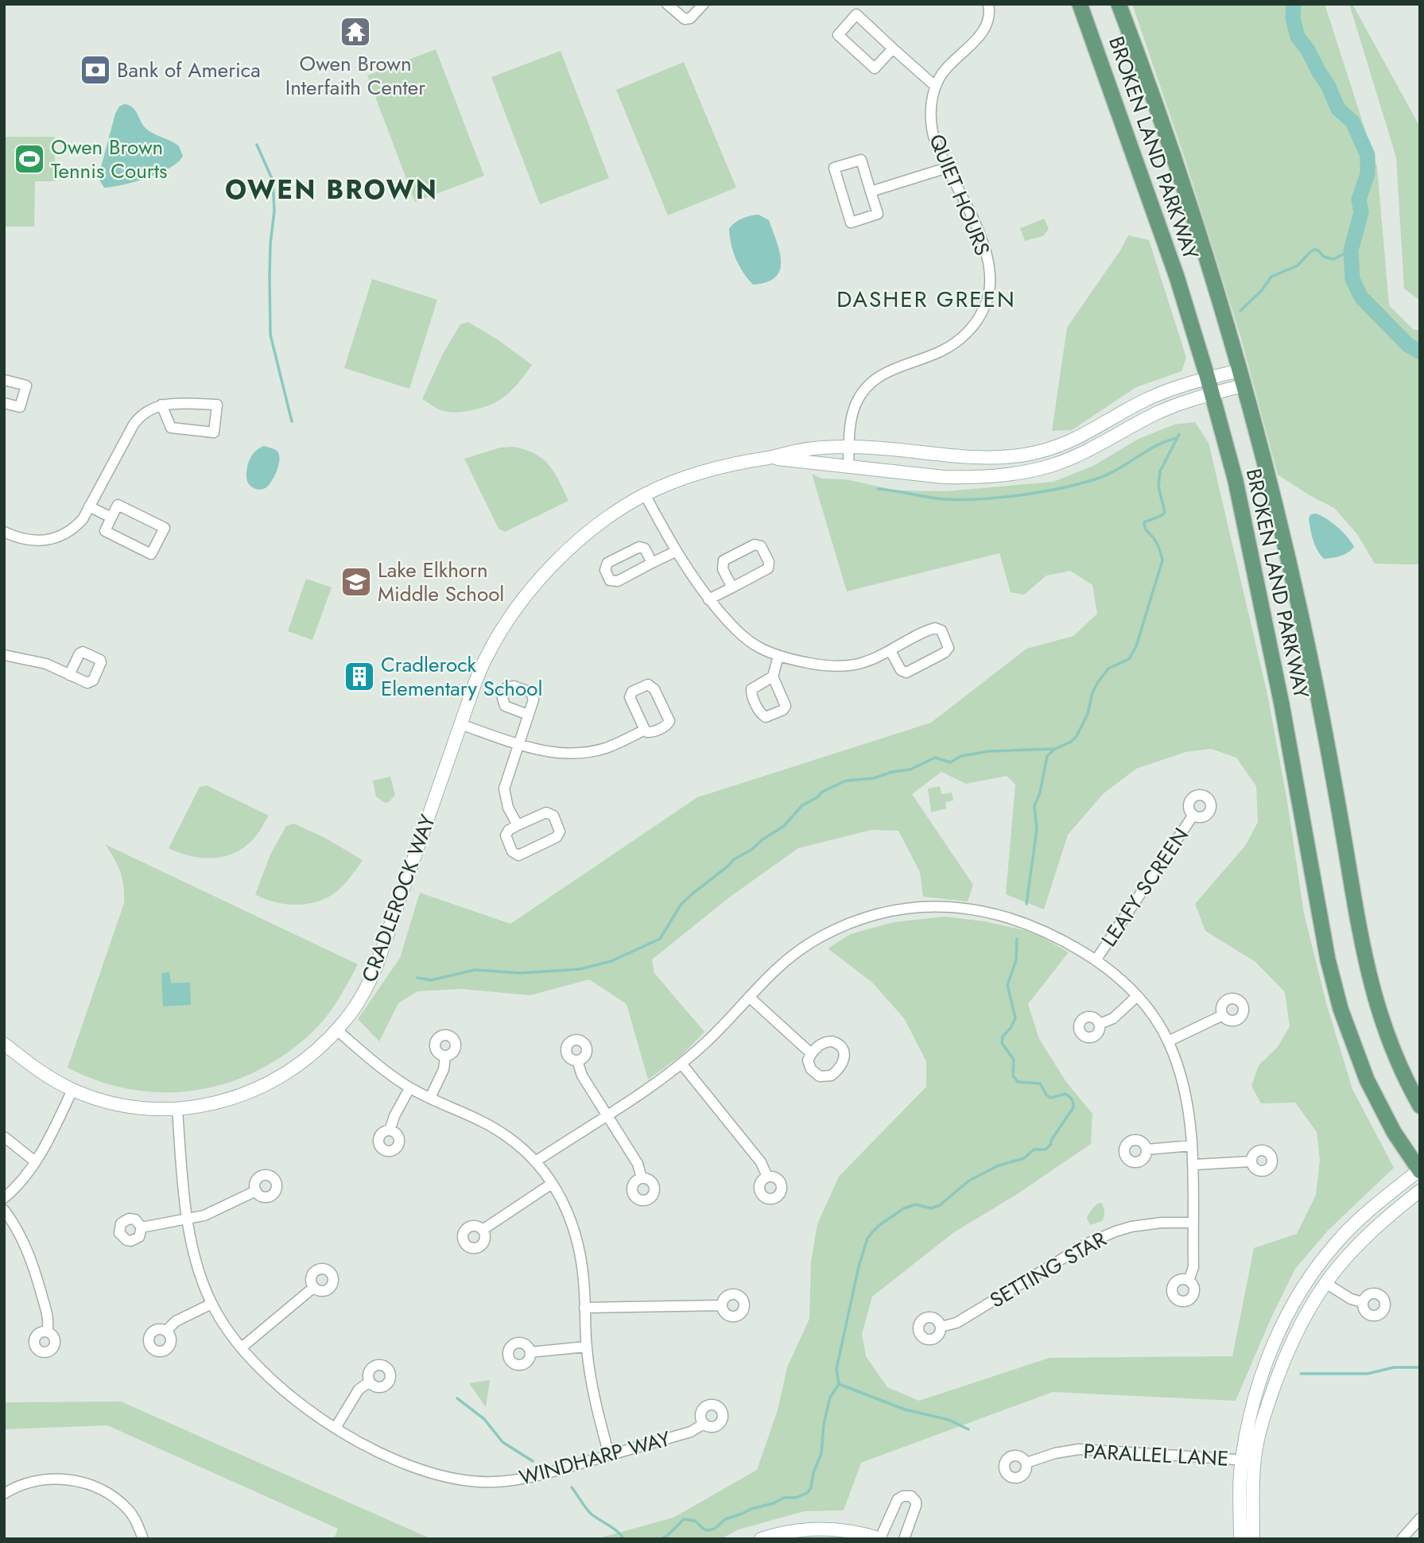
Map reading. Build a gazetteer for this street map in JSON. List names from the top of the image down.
{
  "streets": {
    "main road": ["BROKEN LAND PARKWAY"],
    "street": [
      "QUIET HOURS",
      "LEAFY SCREEN",
      "CRADLEROCK WAY",
      "SETTING STAR",
      "PARALLEL LANE",
      "WINDHARP WAY"
    ]
  },
  "crossings": [
    ["CRADLEROCK WAY", "WINDHARP WAY"]
  ],
  "districts": ["OWEN BROWN", "DASHER GREEN"],
  "places": {
    "temple": ["Owen Brown Interfaith Center"],
    "bank": ["Bank of America"],
    "sports": ["Owen Brown Tennis Courts"],
    "school or university": ["Lake Elkhorn Middle School"],
    "building": ["Cradlerock Elementary School"]
  }
}
